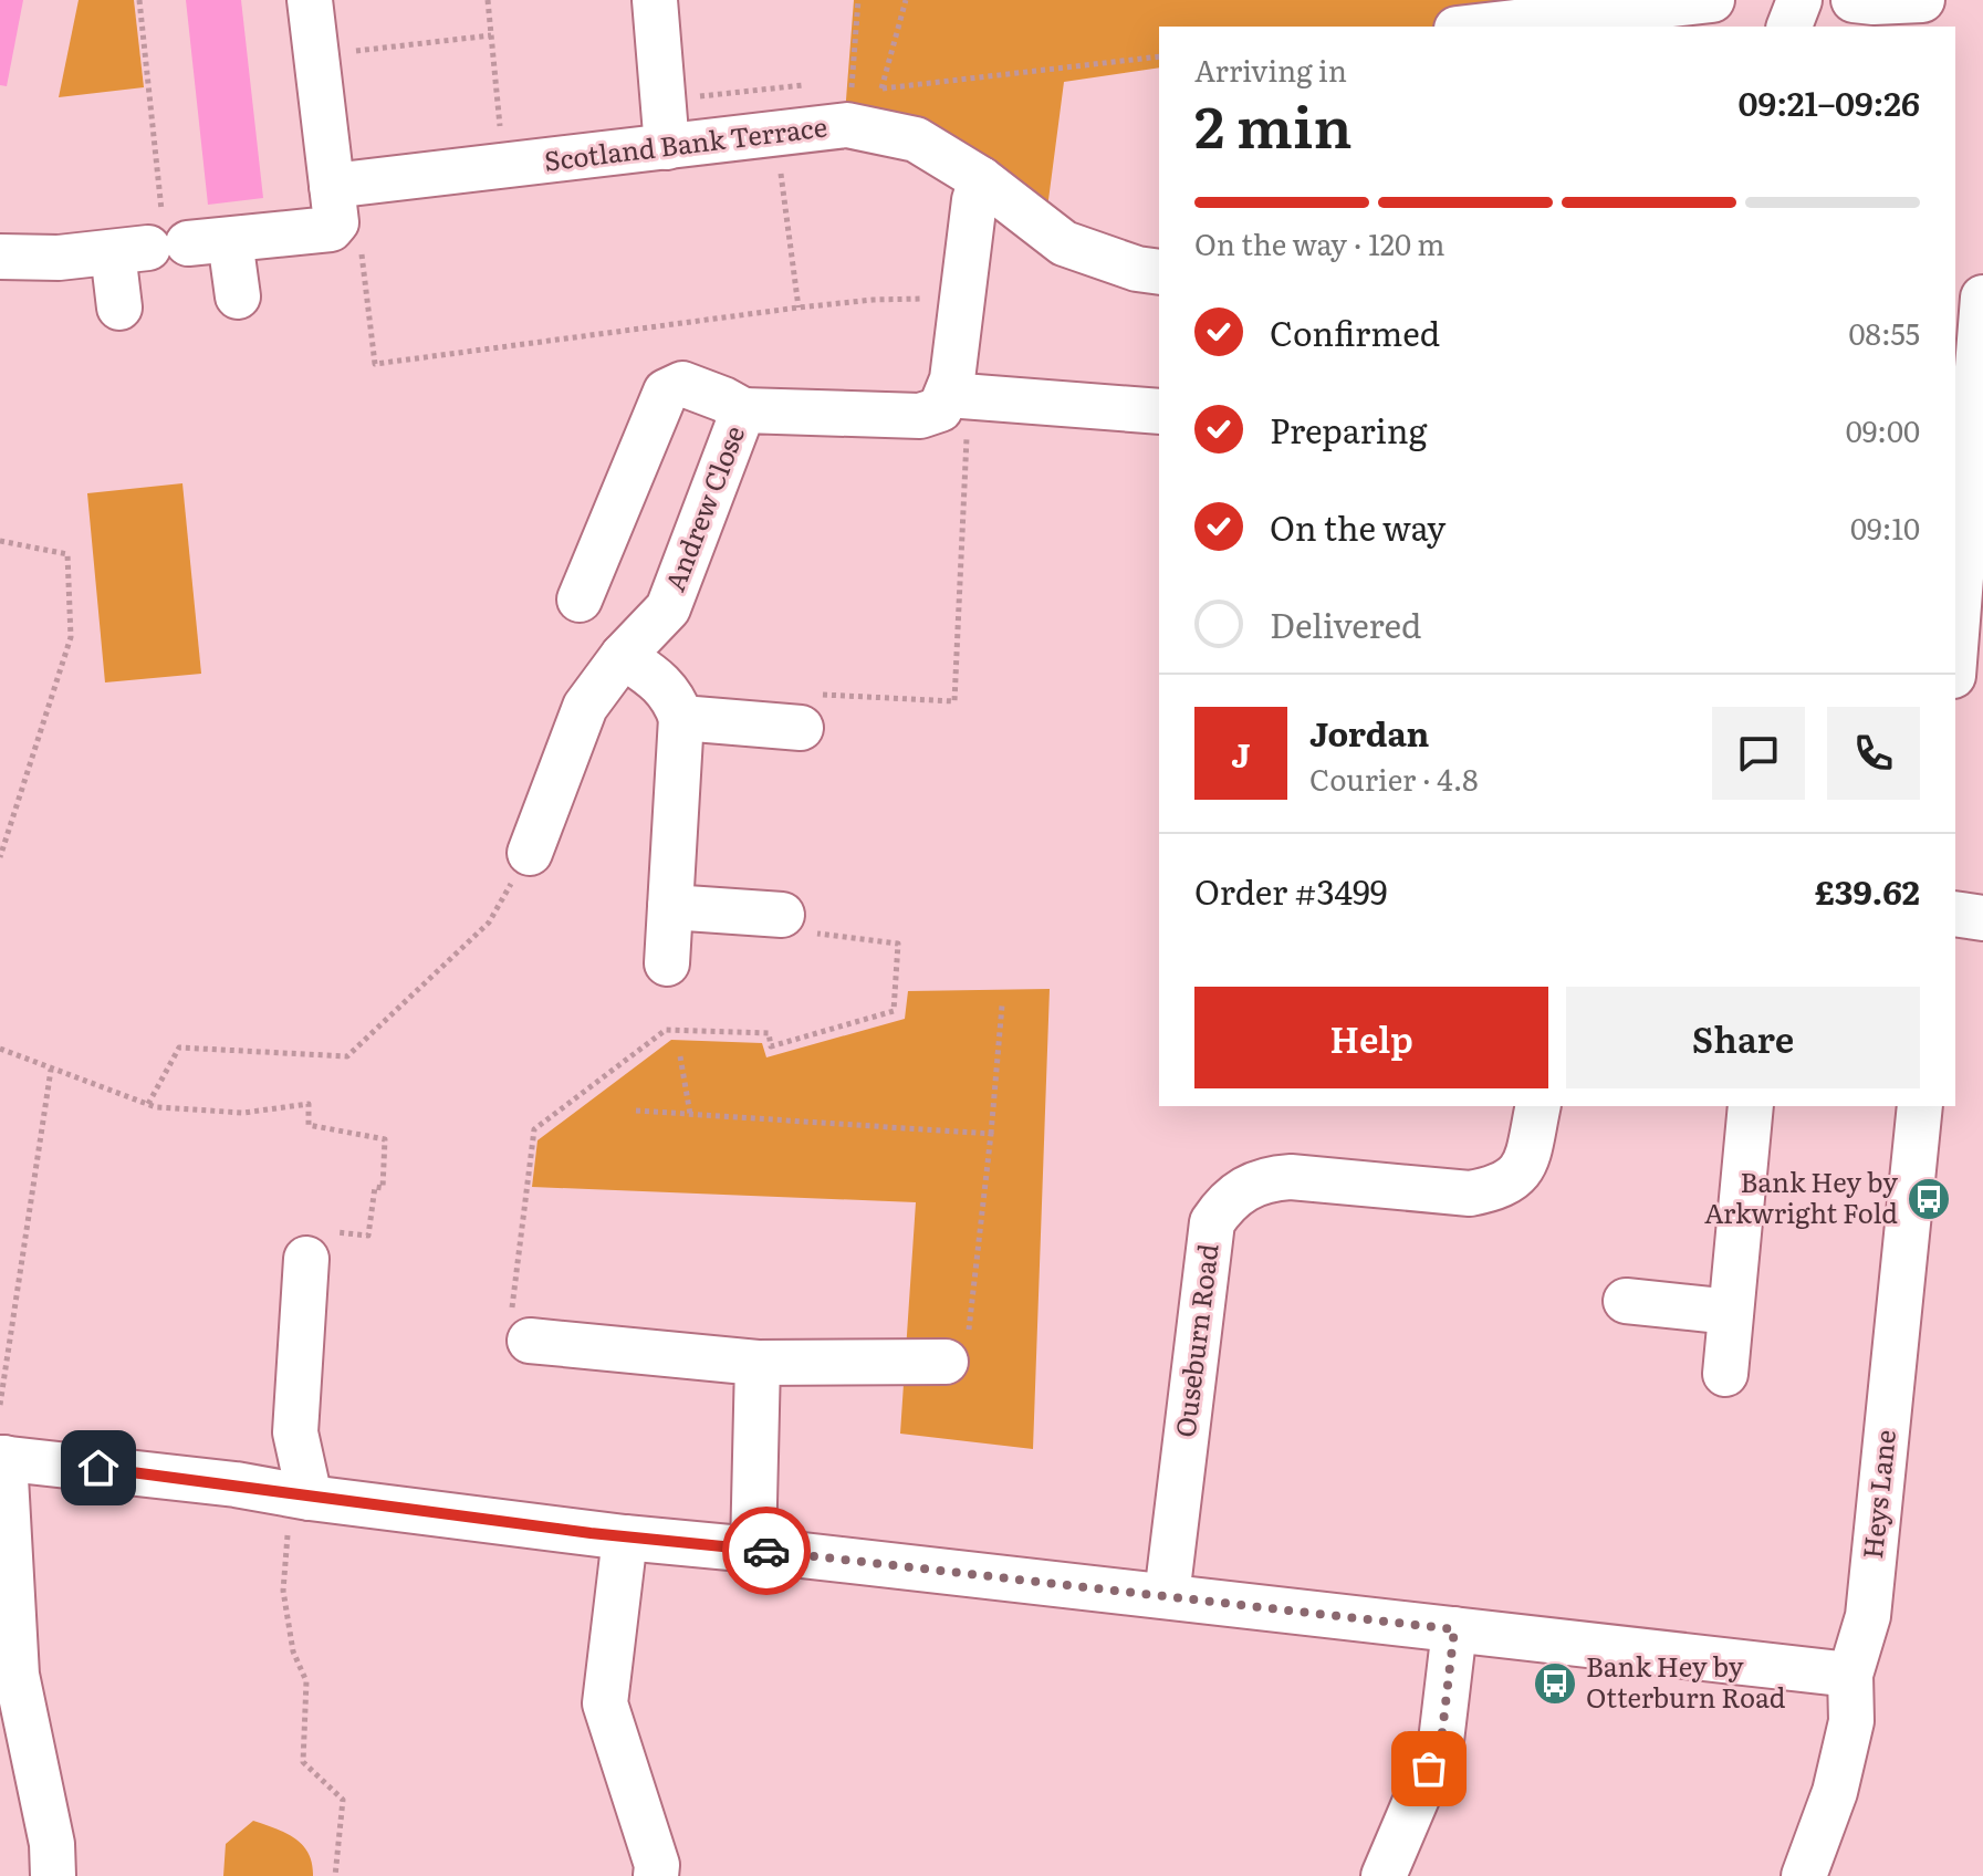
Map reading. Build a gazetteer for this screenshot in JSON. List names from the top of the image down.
{
  "streets": {
    "street": [
      "Scotland Bank Terrace",
      "Andrew Close",
      "Ouseburn Road",
      "Heys Lane"
    ]
  },
  "places": {
    "bus stop": ["Bank Hey by Arkwright Fold", "Bank Hey by Otterburn Road"]
  },
  "page": {
    "heading": ["2 min", "Arriving in", "09:21–09:26"],
    "panel": [
      "Jordan",
      "Courier · 4.8",
      "Order #3499",
      "£39.62"
    ],
    "bar": "On the way · 120 m",
    "list": [
      ["Confirmed", "08:55"],
      ["Preparing", "09:00"],
      ["On the way", "09:10"],
      "Delivered"
    ],
    "round": "J",
    "buttons": ["Help", "Share"]
  }
}
